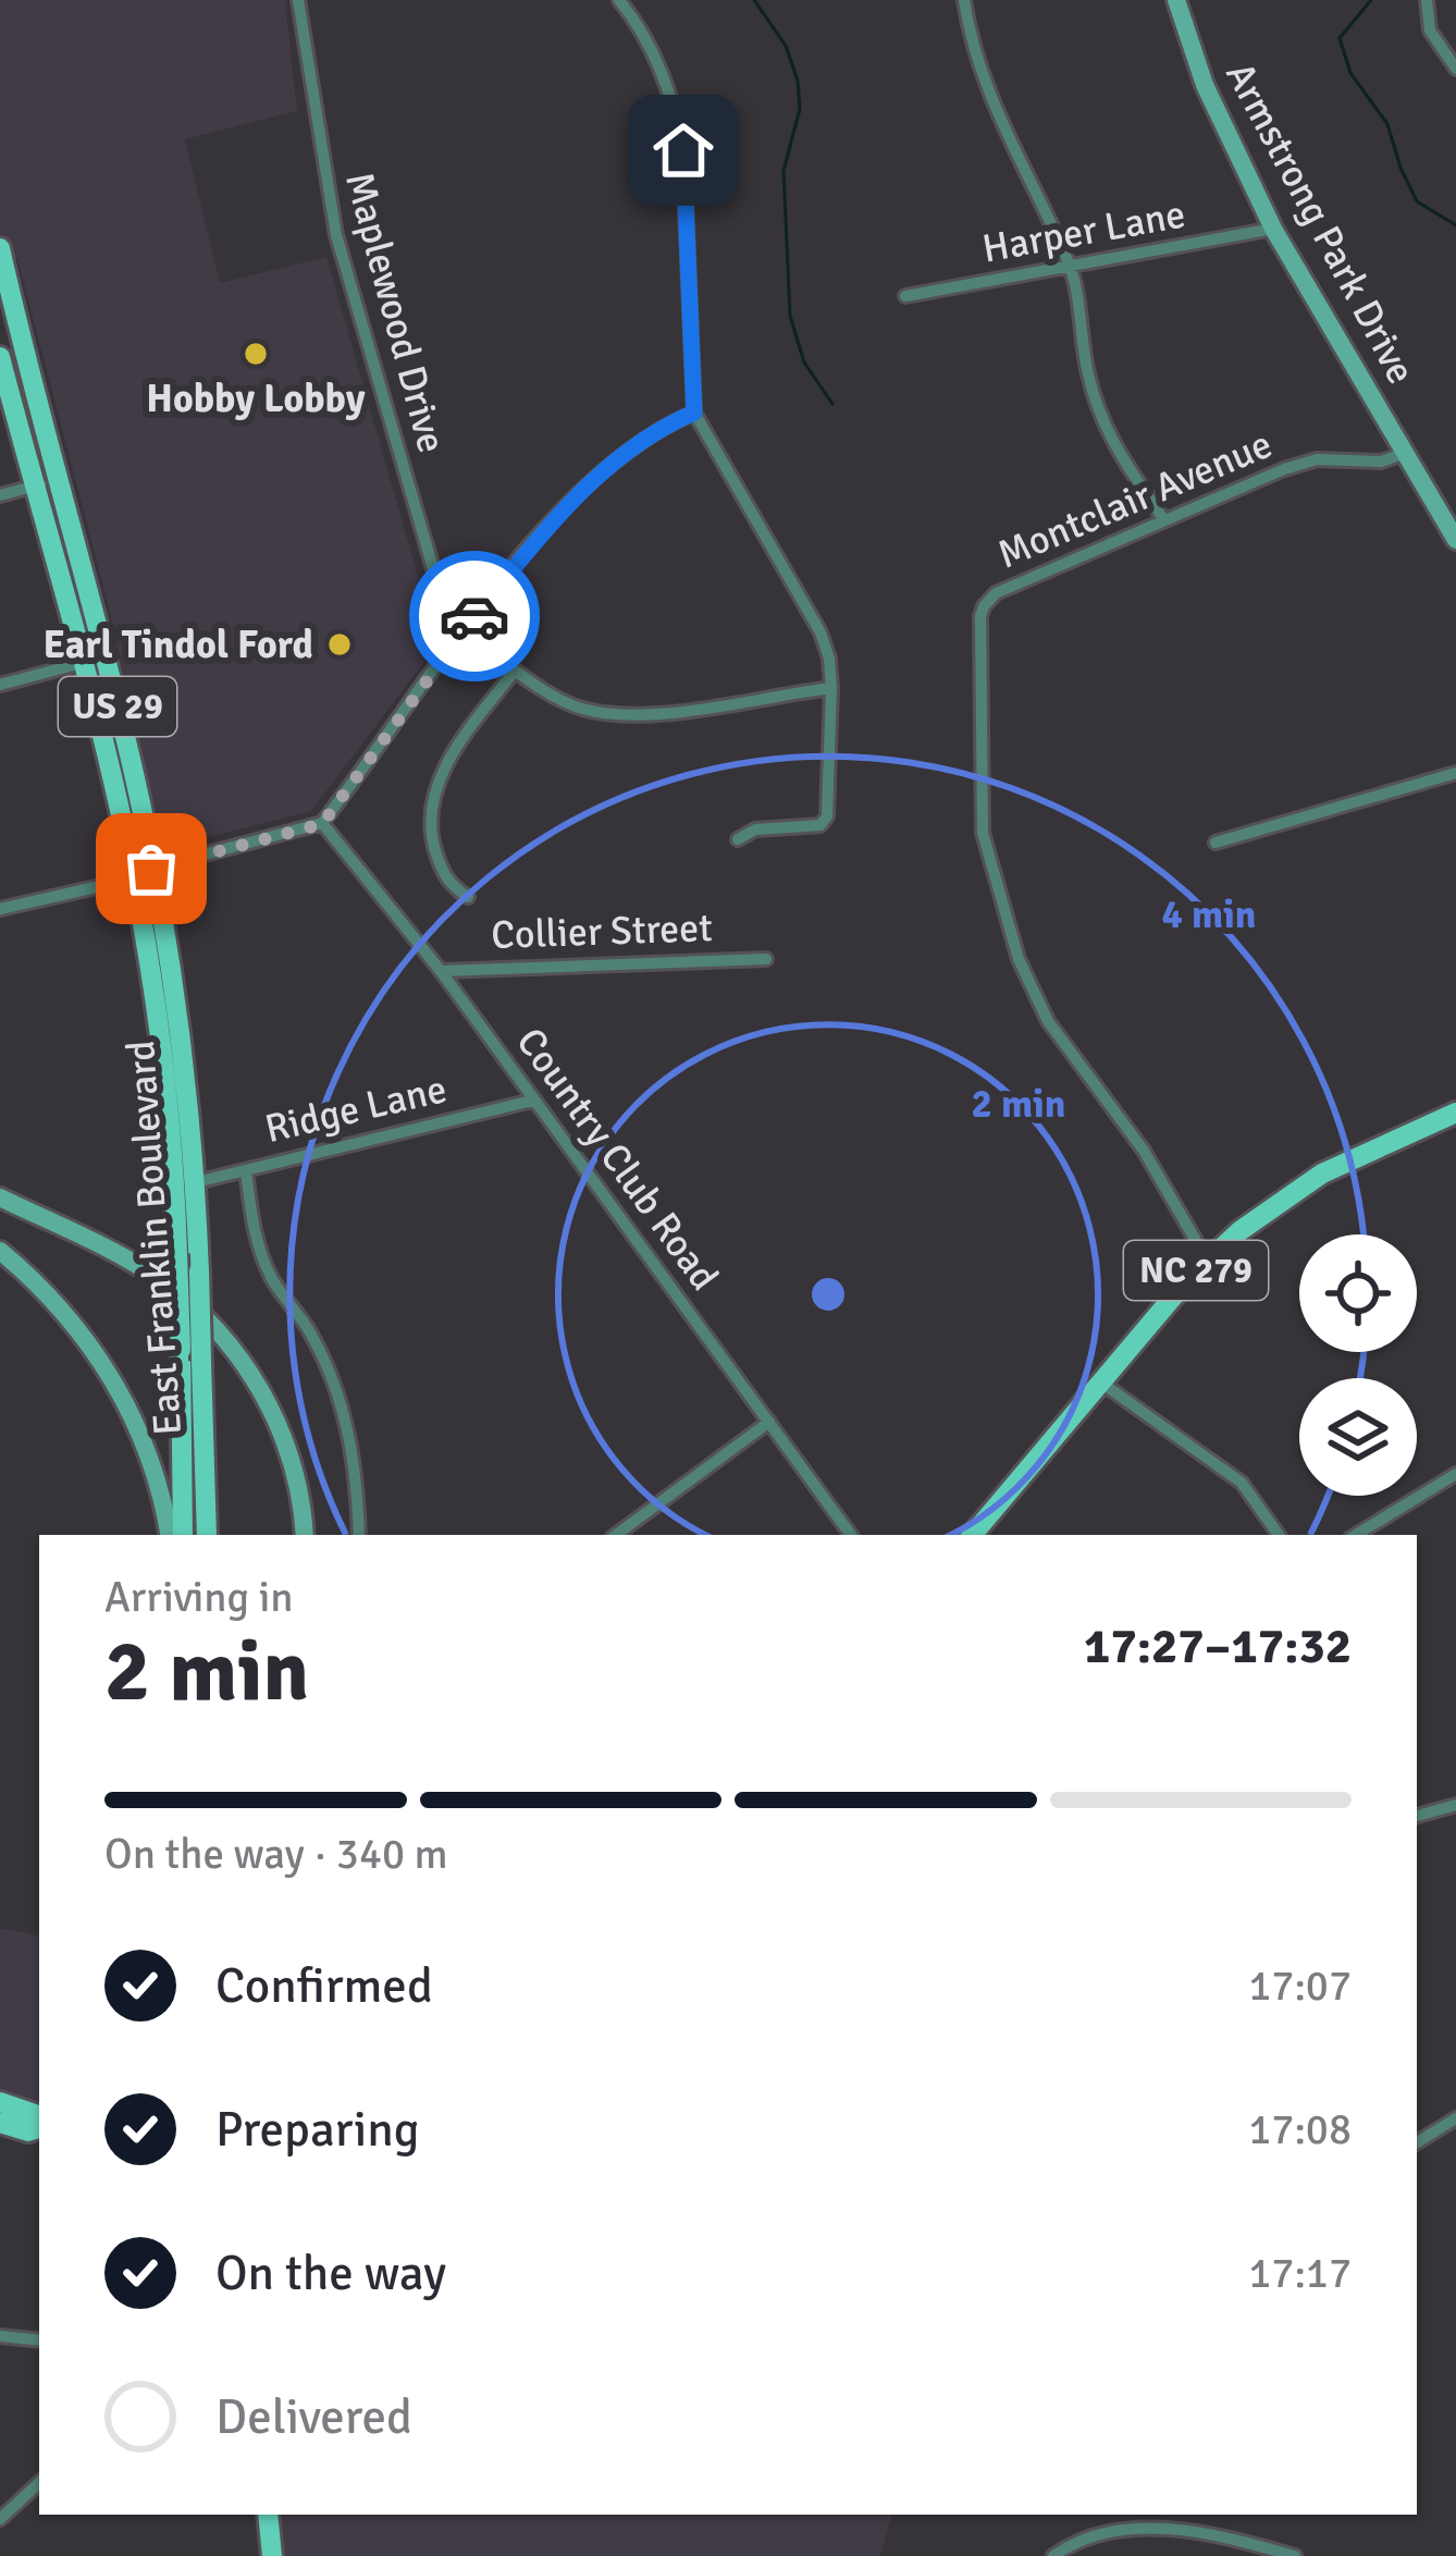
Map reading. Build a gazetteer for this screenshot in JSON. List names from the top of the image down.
{
  "streets": {
    "main road": [
      "Armstrong Park Drive",
      "US 29",
      "East Franklin Boulevard",
      "NC 279"
    ],
    "street": [
      "Harper Lane",
      "Maplewood Drive",
      "Montclair Avenue",
      "Collier Street",
      "Ridge Lane",
      "Country Club Road"
    ]
  },
  "crossings": [
    ["Armstrong Park Drive", "Harper Lane"],
    ["Armstrong Park Drive", "Montclair Avenue"],
    ["Montclair Avenue", "NC 279"],
    ["Collier Street", "Country Club Road"],
    ["Ridge Lane", "Country Club Road"],
    ["Ridge Lane", "East Franklin Boulevard"]
  ],
  "places": ["Hobby Lobby", "Earl Tindol Ford"],
  "page": {
    "heading": ["2 min", "Arriving in", "17:27–17:32"],
    "bar": "On the way · 340 m",
    "list": [
      ["Confirmed", "17:07"],
      ["Preparing", "17:08"],
      ["On the way", "17:17"],
      "Delivered"
    ]
  },
  "rings": ["4 min", "2 min"]
}
